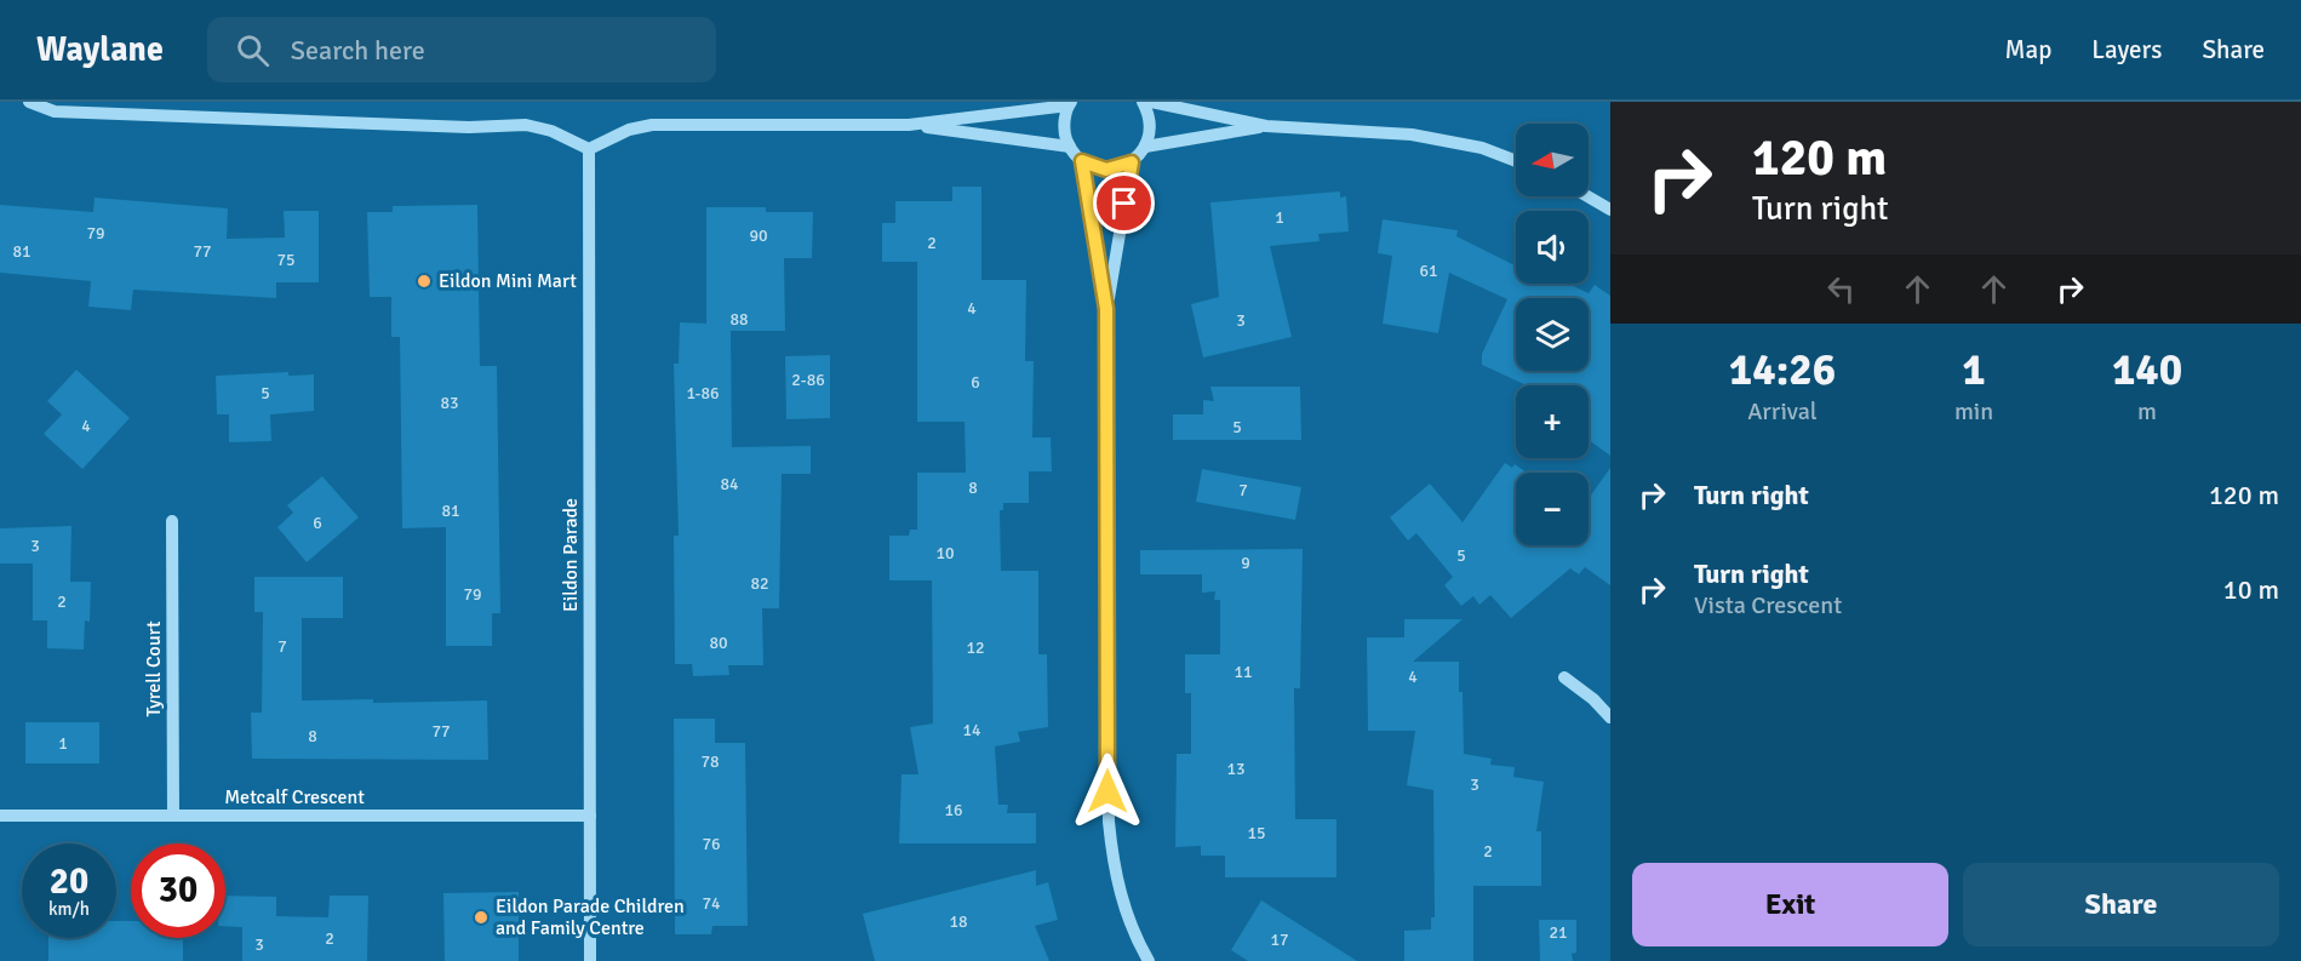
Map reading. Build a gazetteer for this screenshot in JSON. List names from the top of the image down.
{
  "streets": {
    "street": ["Eildon Parade", "Tyrell Court", "Metcalf Crescent"]
  },
  "crossings": [
    ["Eildon Parade", "Metcalf Crescent"],
    ["Tyrell Court", "Metcalf Crescent"]
  ],
  "places": ["Eildon Mini Mart", "Eildon Parade Children and Family Centre"],
  "house_numbers": [
    "1",
    "79",
    "90",
    "2",
    "81",
    "77",
    "75",
    "61",
    "4",
    "88",
    "3",
    "2-86",
    "6",
    "5",
    "1-86",
    "83",
    "4",
    "5",
    "84",
    "8",
    "7",
    "81",
    "6",
    "3",
    "10",
    "5",
    "9",
    "82",
    "79",
    "2",
    "80",
    "7",
    "12",
    "11",
    "4",
    "14",
    "77",
    "8",
    "1",
    "78",
    "13",
    "3",
    "16",
    "15",
    "76",
    "2",
    "74",
    "18",
    "21",
    "2",
    "17",
    "3"
  ],
  "north": "left",
  "page": {
    "header": "Waylane",
    "search": "Search here",
    "nav": ["Map", "Layers", "Share"],
    "turn": ["120 m", "Turn right"],
    "map_buttons": ["+", "−"],
    "eta": [
      "14:26",
      "Arrival",
      "1",
      "min",
      "140",
      "m"
    ],
    "list": [
      {
        "name": "Turn right",
        "value": "120 m"
      },
      {
        "name": "Turn right",
        "note": "Vista Crescent",
        "value": "10 m"
      }
    ],
    "speed": "20 km/h",
    "limit": "30",
    "buttons": ["Exit", "Share"]
  }
}
